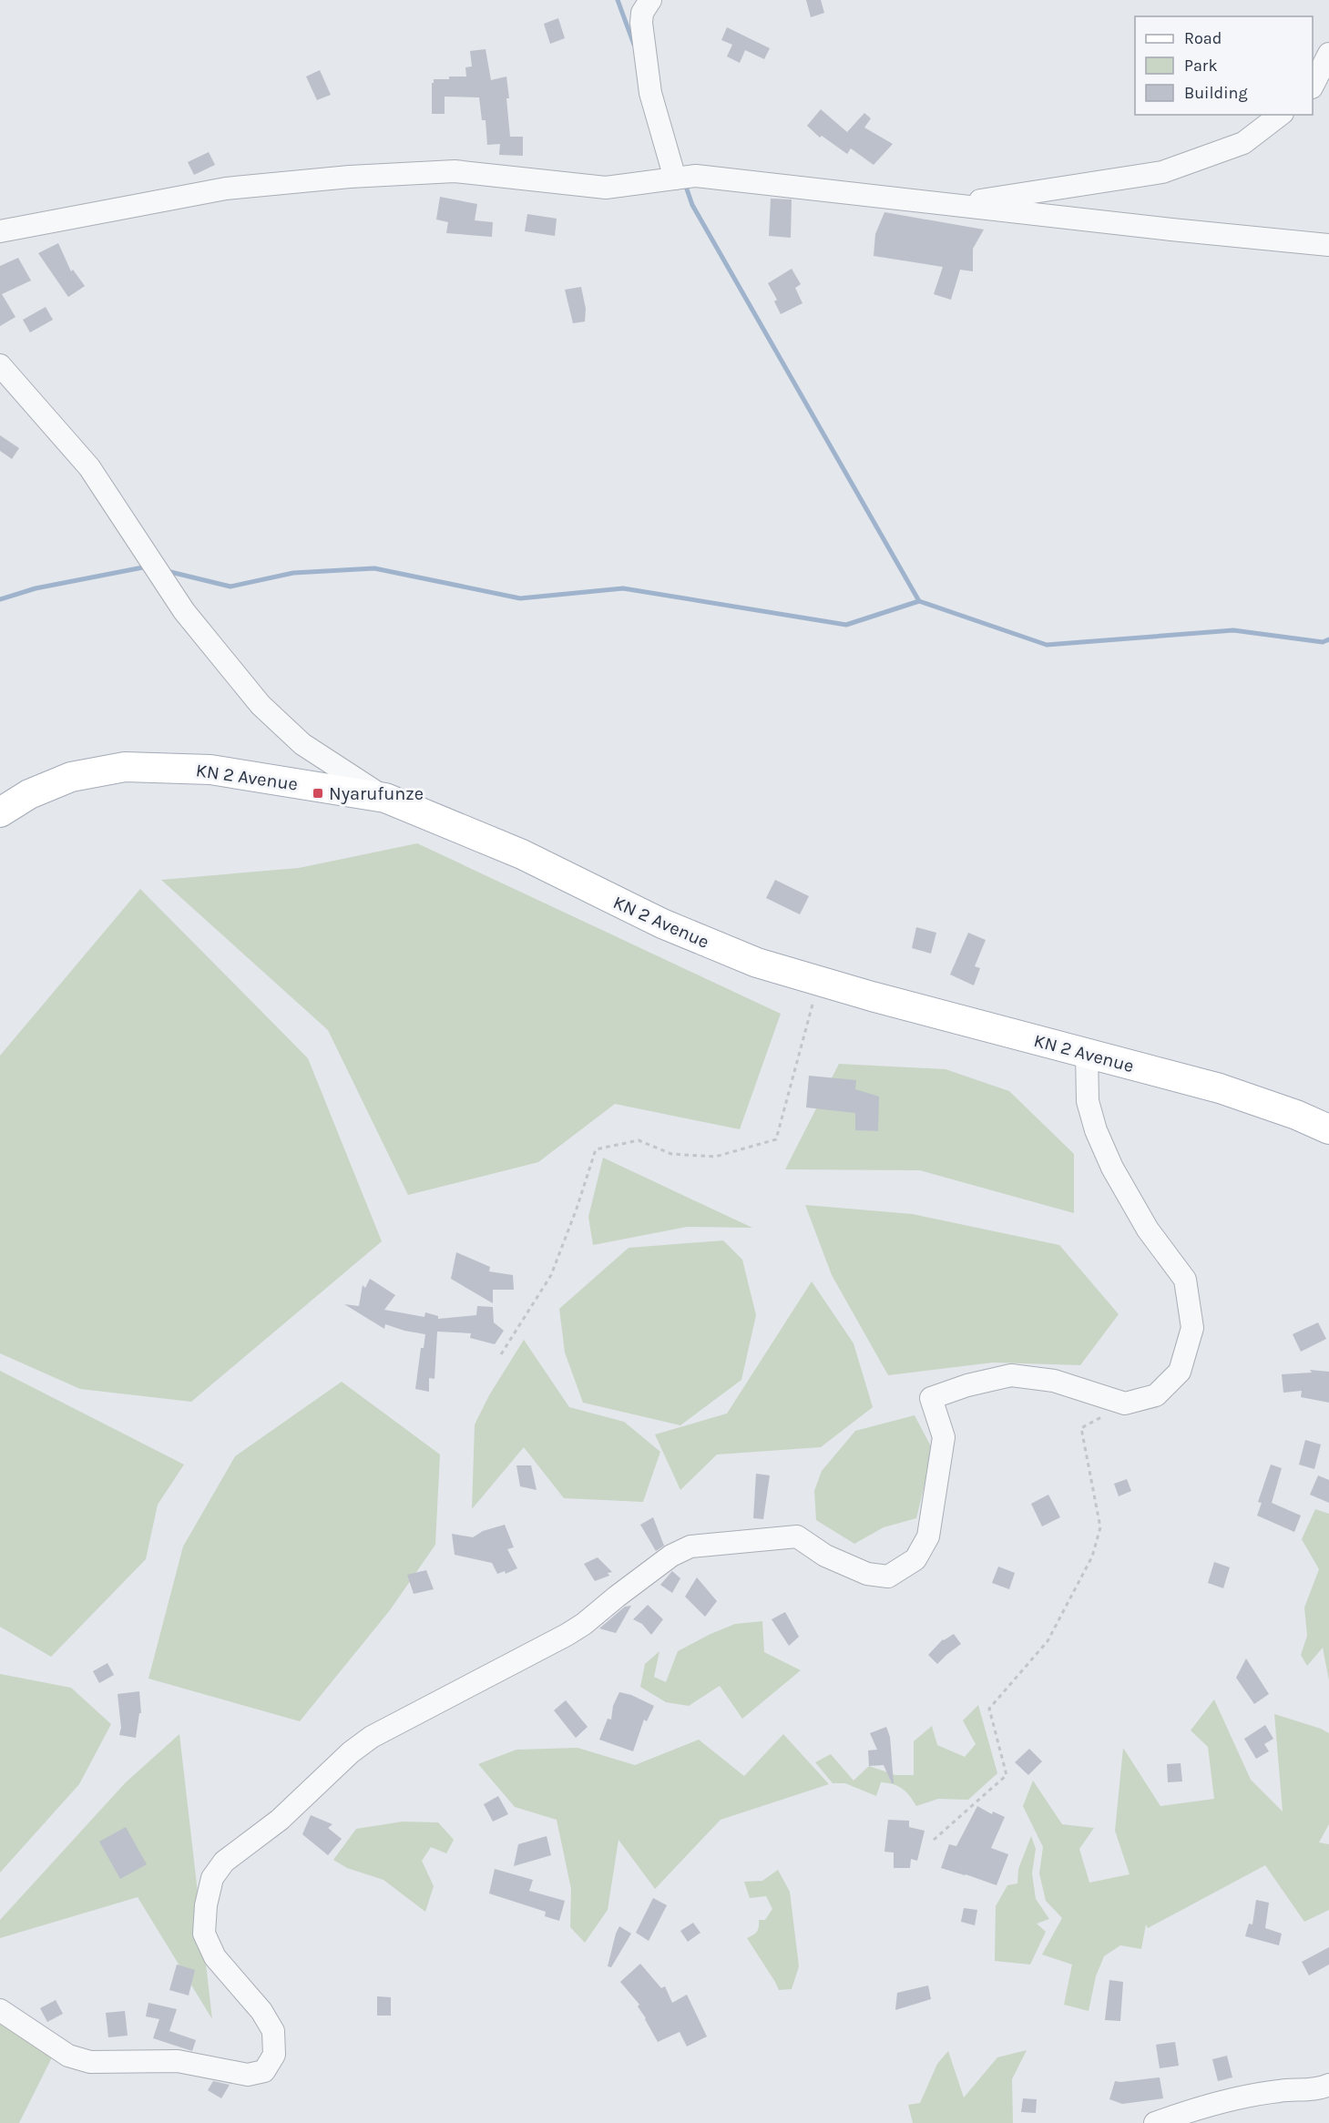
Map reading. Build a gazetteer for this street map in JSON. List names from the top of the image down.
{
  "streets": {
    "main road": ["KN 2 Avenue"]
  },
  "places": {
    "transit": ["Nyarufunze"]
  },
  "legend": ["Road", "Park", "Building"]
}
